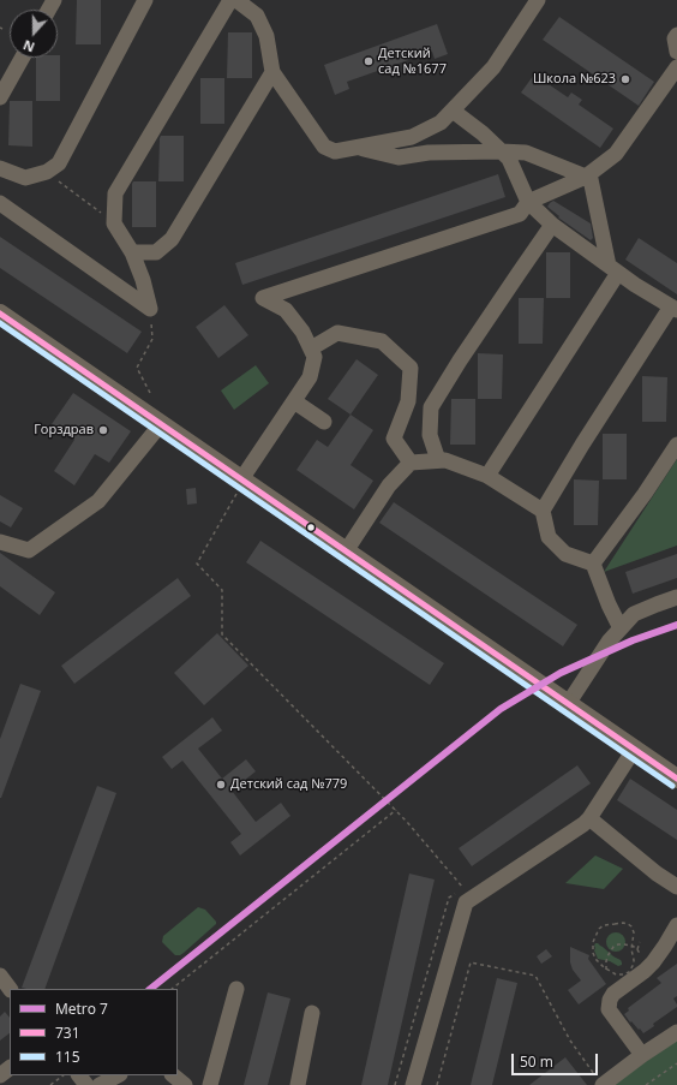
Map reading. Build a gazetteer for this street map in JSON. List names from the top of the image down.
{
  "places": [
    "Детский сад №1677",
    "Школа №623",
    "Горздрав",
    "Детский сад №779"
  ],
  "lines": ["transit line 731", "transit line 115", "metro line 7"],
  "legend": ["Metro 7", "731", "115"],
  "scale_bar": "50 m",
  "north": "bottom"
}
